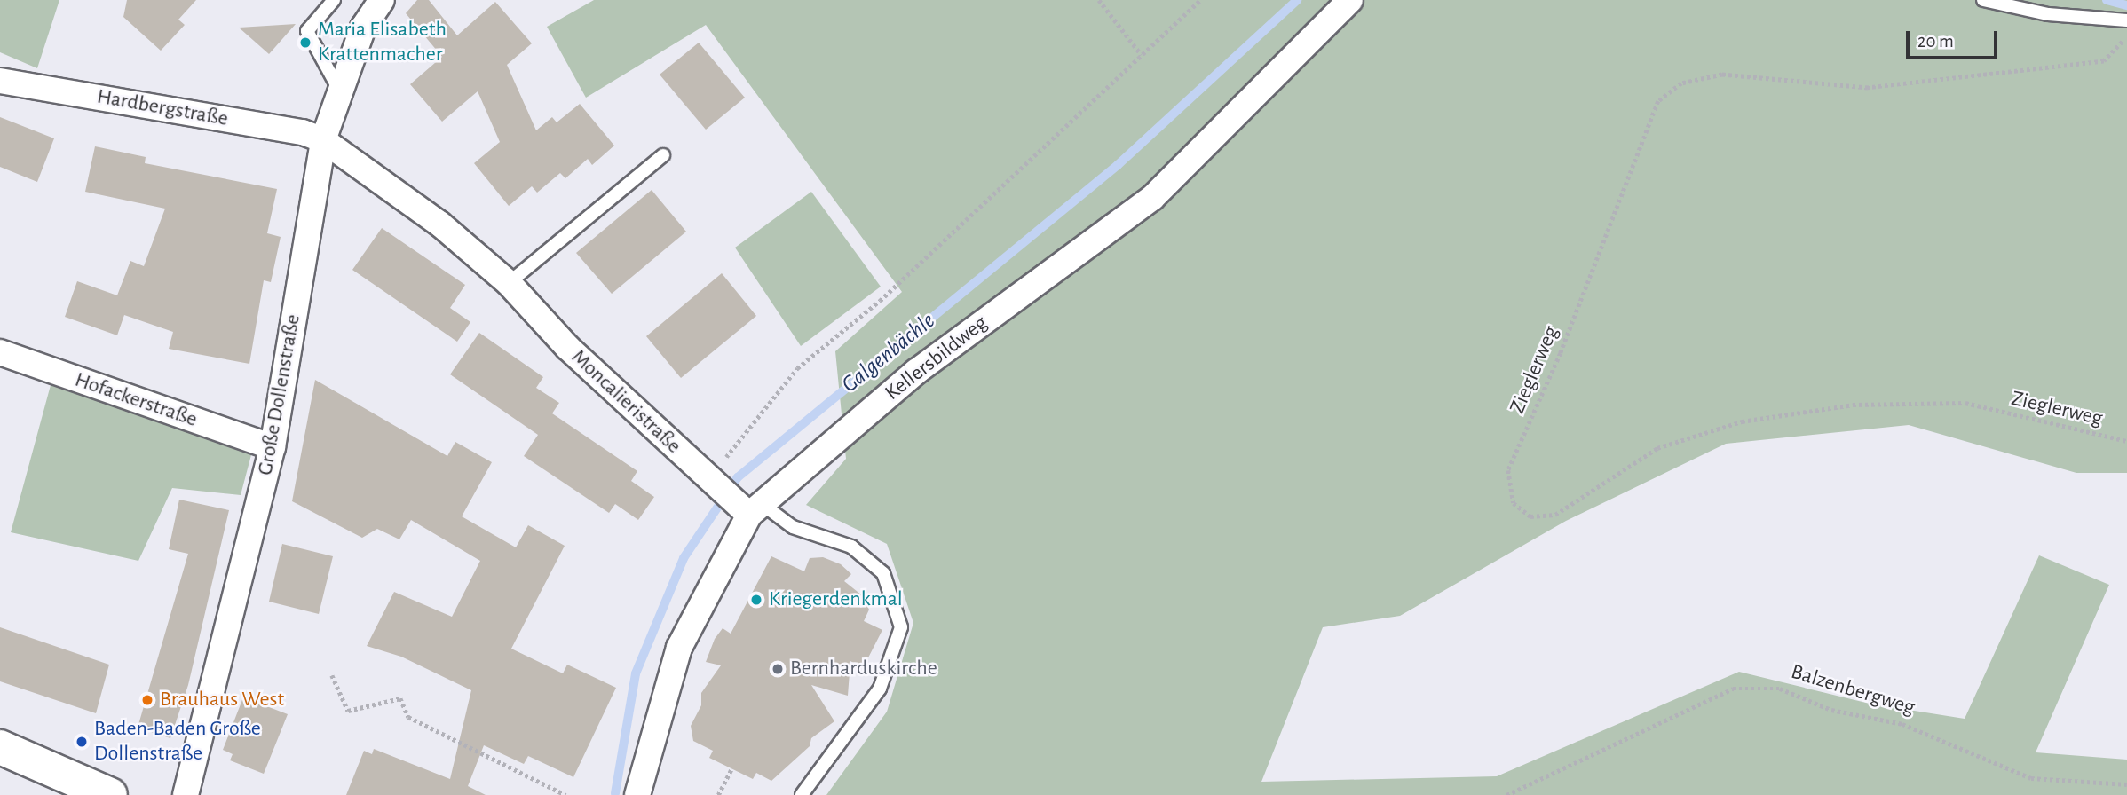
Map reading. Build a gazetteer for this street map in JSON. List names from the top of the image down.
{
  "streets": {
    "street": [
      "Hardbergstraße",
      "Kellersbildweg",
      "Große Dollenstraße",
      "Hofackerstraße",
      "Moncalieristraße"
    ],
    "path": ["Zieglerweg", "Balzenbergweg"]
  },
  "crossings": [
    ["Hardbergstraße", "Große Dollenstraße"],
    ["Hardbergstraße", "Moncalieristraße"],
    ["Kellersbildweg", "Moncalieristraße"],
    ["Große Dollenstraße", "Hofackerstraße"],
    ["Große Dollenstraße", "Moncalieristraße"]
  ],
  "water": ["Galgenbächle"],
  "places": [
    "Maria Elisabeth Krattenmacher",
    "Kriegerdenkmal",
    "Bernharduskirche",
    "Brauhaus West",
    "Baden-Baden Große Dollenstraße"
  ],
  "scale_bar": "20 m"
}
